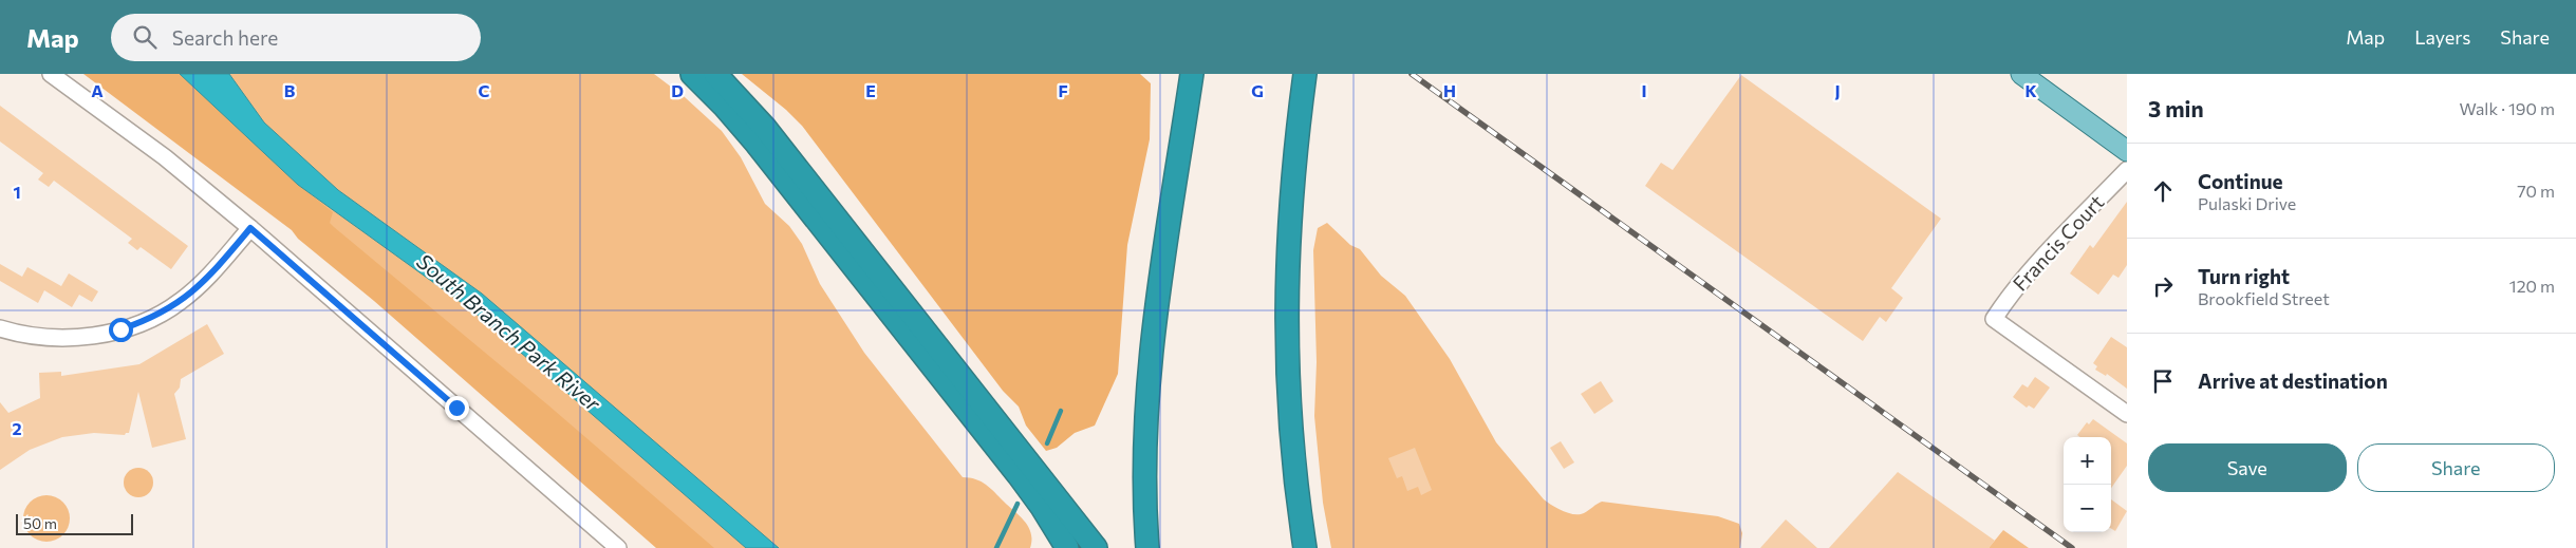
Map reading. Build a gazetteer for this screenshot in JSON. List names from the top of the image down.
{
  "streets": {
    "street": ["Francis Court"]
  },
  "water": ["South Branch Park River"],
  "scale_bar": "50 m",
  "page": {
    "header": "Map",
    "search": "Search here",
    "nav": ["Map", "Layers", "Share"],
    "heading": ["3 min", "Walk · 190 m"],
    "list": [
      ["Continue", "Pulaski Drive", "70 m"],
      ["Turn right", "Brookfield Street", "120 m"],
      "Arrive at destination"
    ],
    "buttons": ["Save", "Share"],
    "map_buttons": ["+", "−"],
    "scale": "50 m"
  },
  "grid": {
    "columns": [
      "A",
      "B",
      "C",
      "D",
      "E",
      "F",
      "G",
      "H",
      "I",
      "J",
      "K"
    ],
    "rows": ["1", "2"]
  }
}
